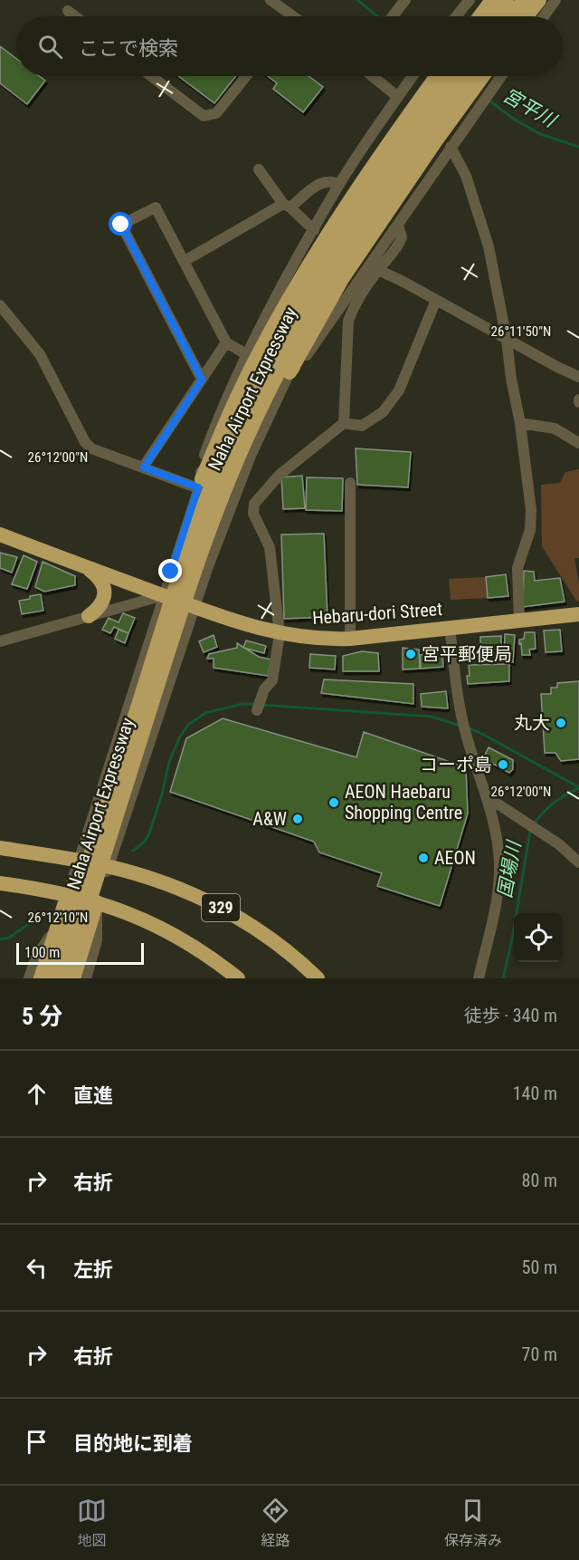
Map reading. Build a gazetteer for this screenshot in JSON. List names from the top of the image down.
{
  "streets": {
    "highway": ["Naha Airport Expressway", "Hebaru-dori Street", "329"]
  },
  "water": ["宮平川", "国場川"],
  "places": [
    "宮平郵便局",
    "丸大",
    "コーポ島",
    "AEON Haebaru Shopping Centre",
    "A&W",
    "AEON"
  ],
  "scale_bar": "100 m",
  "page": {
    "search": "ここで検索",
    "scale": "100 m",
    "heading": ["5 分", "徒歩 · 340 m"],
    "list": [
      ["直進", "140 m"],
      ["右折", "80 m"],
      ["左折", "50 m"],
      ["右折", "70 m"],
      "目的地に到着"
    ],
    "nav": ["地図", "経路", "保存済み"]
  },
  "coordinates": ["26°11'50\"N", "26°12'00\"N", "26°12'10\"N"]
}
